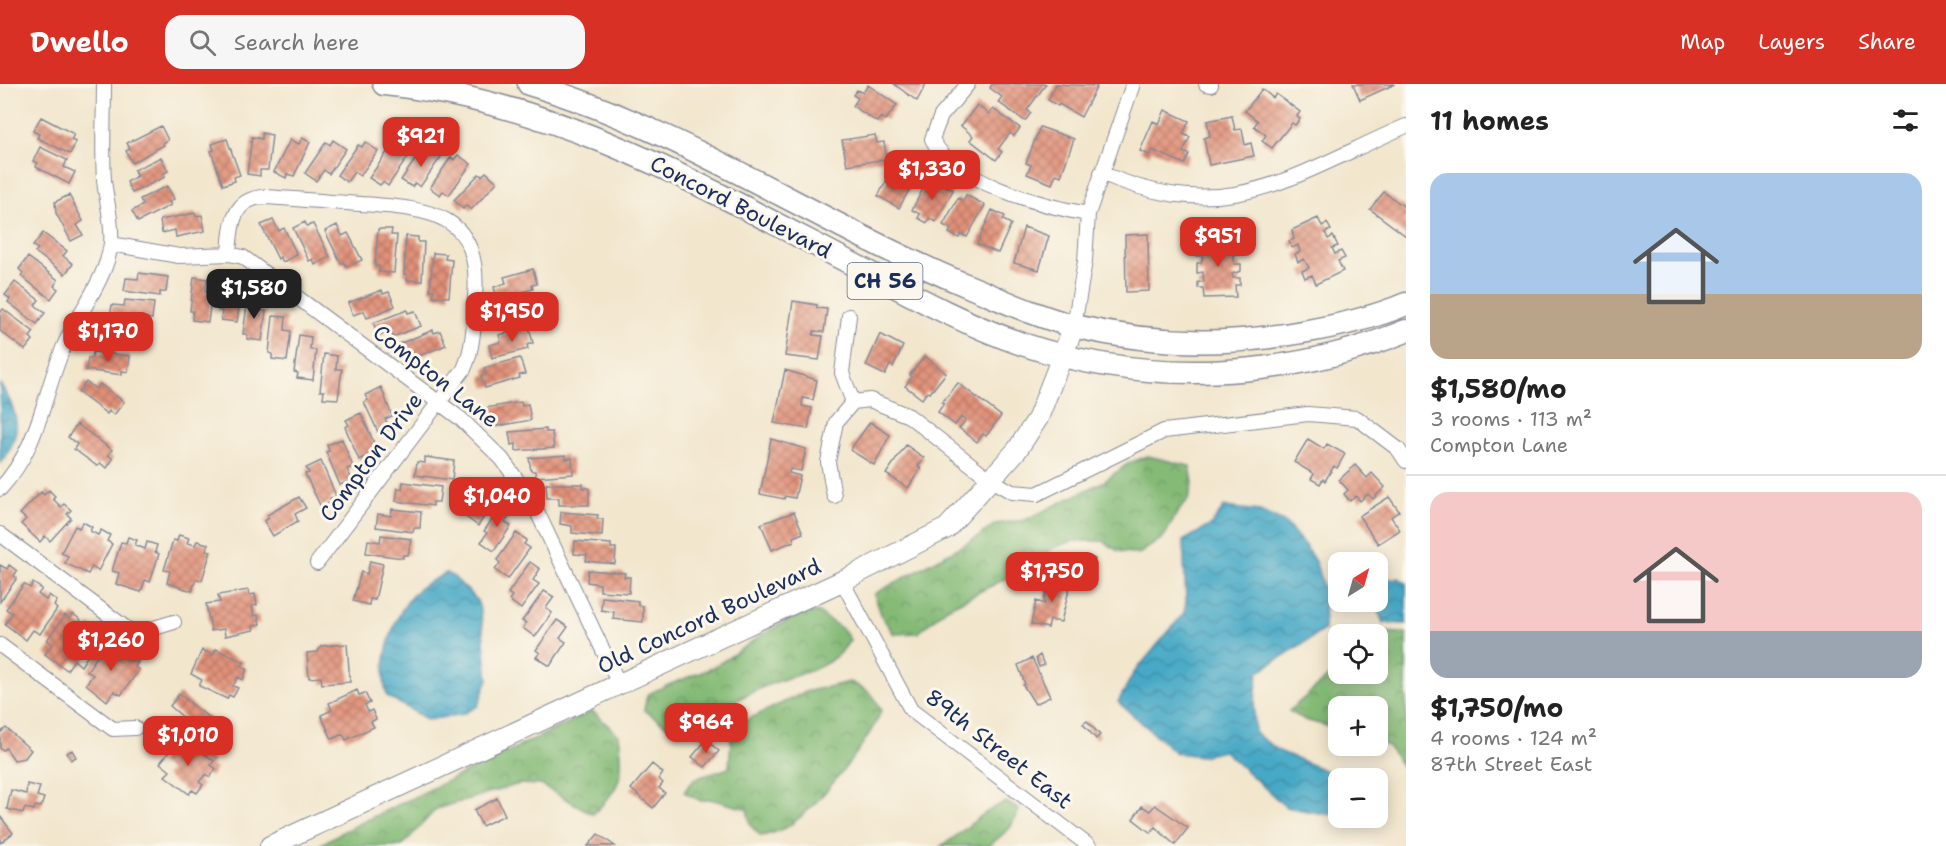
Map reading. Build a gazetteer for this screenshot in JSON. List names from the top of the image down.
{
  "streets": {
    "main road": ["Concord Boulevard", "CH 56"],
    "street": [
      "Compton Lane",
      "Compton Drive",
      "Old Concord Boulevard",
      "89th Street East"
    ]
  },
  "crossings": [
    ["Concord Boulevard", "Old Concord Boulevard"],
    ["Compton Lane", "Compton Drive"],
    ["Compton Lane", "Old Concord Boulevard"],
    ["Old Concord Boulevard", "89th Street East"]
  ],
  "north": "top right",
  "page": {
    "header": "Dwello",
    "search": "Search here",
    "nav": ["Map", "Layers", "Share"],
    "heading": "11 homes",
    "price": [
      "$921",
      "$1,330",
      "$951",
      "$1,580",
      "$1,950",
      "$1,170",
      "$1,040",
      "$1,750",
      "$1,260",
      "$964",
      "$1,010"
    ],
    "list": [
      {
        "name": "$1,580/mo",
        "note": "3 rooms · 113 m² · Compton Lane"
      },
      {
        "name": "$1,750/mo",
        "note": "4 rooms · 124 m² · 87th Street East"
      }
    ],
    "map_buttons": ["+", "−"]
  }
}
